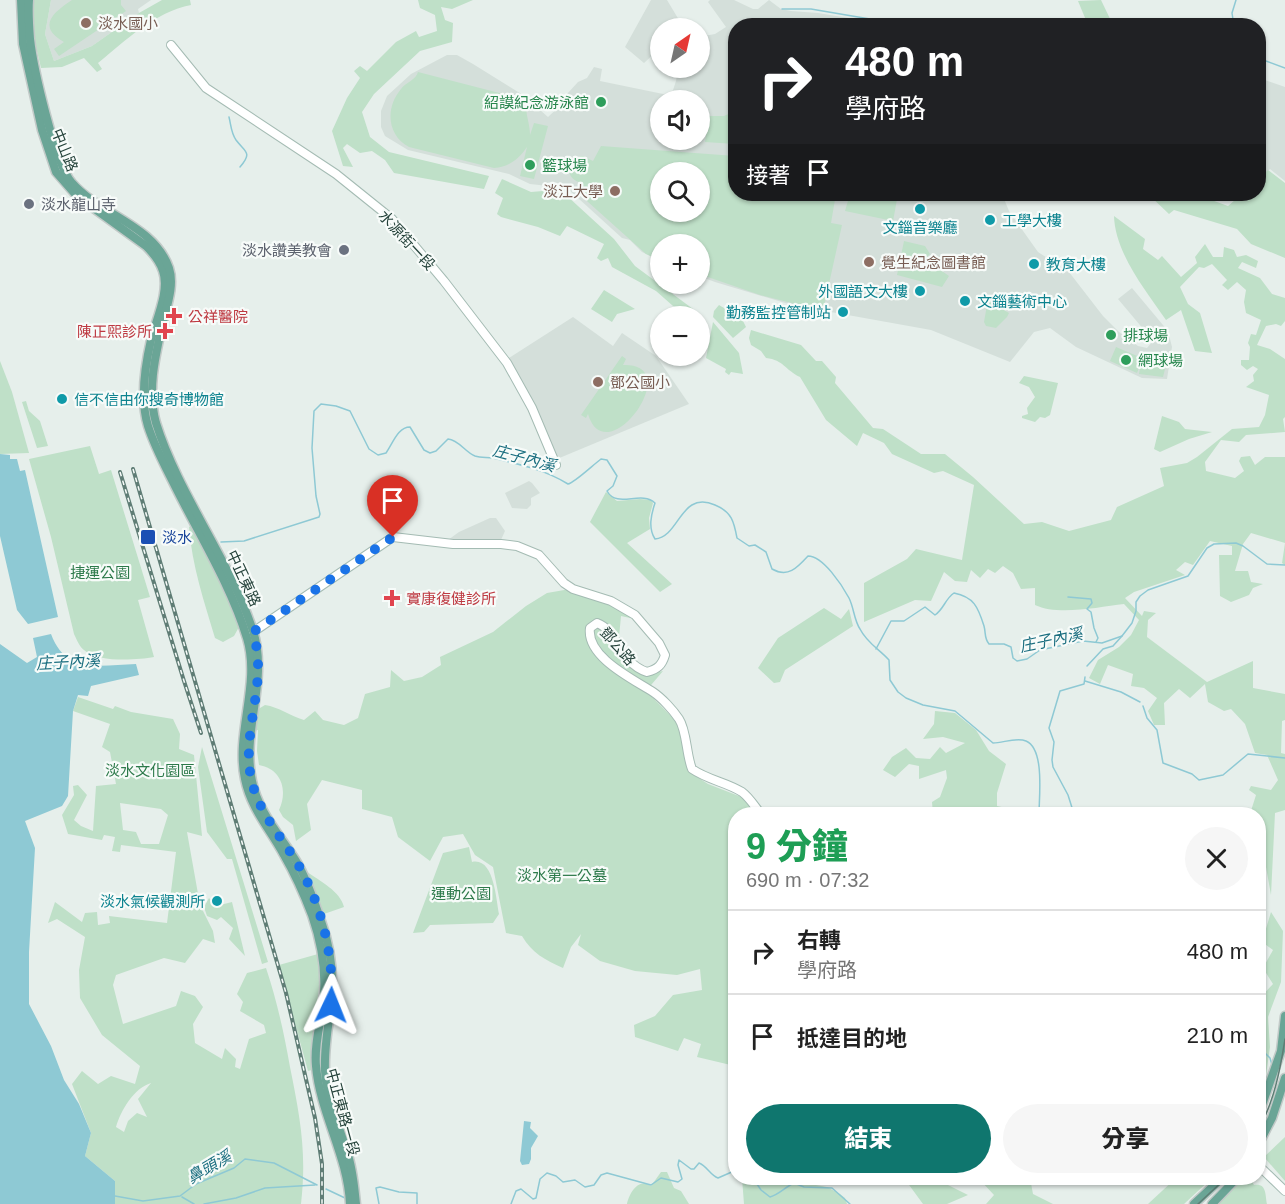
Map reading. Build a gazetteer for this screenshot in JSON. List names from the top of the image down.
{
  "streets": {
    "main road": ["中山路", "中正東路", "中正東路一段"],
    "street": ["水源街一段", "鄧公路"]
  },
  "crossings": [
    ["中山路", "中正東路"],
    ["中正東路", "鄧公路"],
    ["中正東路", "中正東路一段"]
  ],
  "water": ["庄子內溪", "鼻頭溪"],
  "parks": [
    "捷運公園",
    "淡水文化園區",
    "淡水第一公墓",
    "運動公園"
  ],
  "places": {
    "other": [
      "淡水國小",
      "紹謨紀念游泳館",
      "籃球場",
      "淡江大學",
      "淡水龍山寺",
      "文錙音樂廳",
      "工學大樓",
      "淡水讚美教會",
      "覺生紀念圖書館",
      "教育大樓",
      "外國語文大樓",
      "文錙藝術中心",
      "勤務監控管制站",
      "排球場",
      "網球場",
      "鄧公國小",
      "信不信由你搜奇博物館",
      "淡水氣候觀測所"
    ],
    "health": ["公祥醫院", "陳正煕診所", "實康復健診所"],
    "transit": ["淡水"]
  },
  "north": "top right",
  "page": {
    "map_buttons": ["+", "−"],
    "turn": ["480 m", "學府路"],
    "then": "接著",
    "heading": ["9 分鐘", "690 m · 07:32"],
    "list": [
      {
        "name": "右轉",
        "note": "學府路",
        "value": "480 m"
      },
      {
        "name": "抵達目的地",
        "value": "210 m"
      }
    ],
    "buttons": ["結束", "分享"]
  }
}
